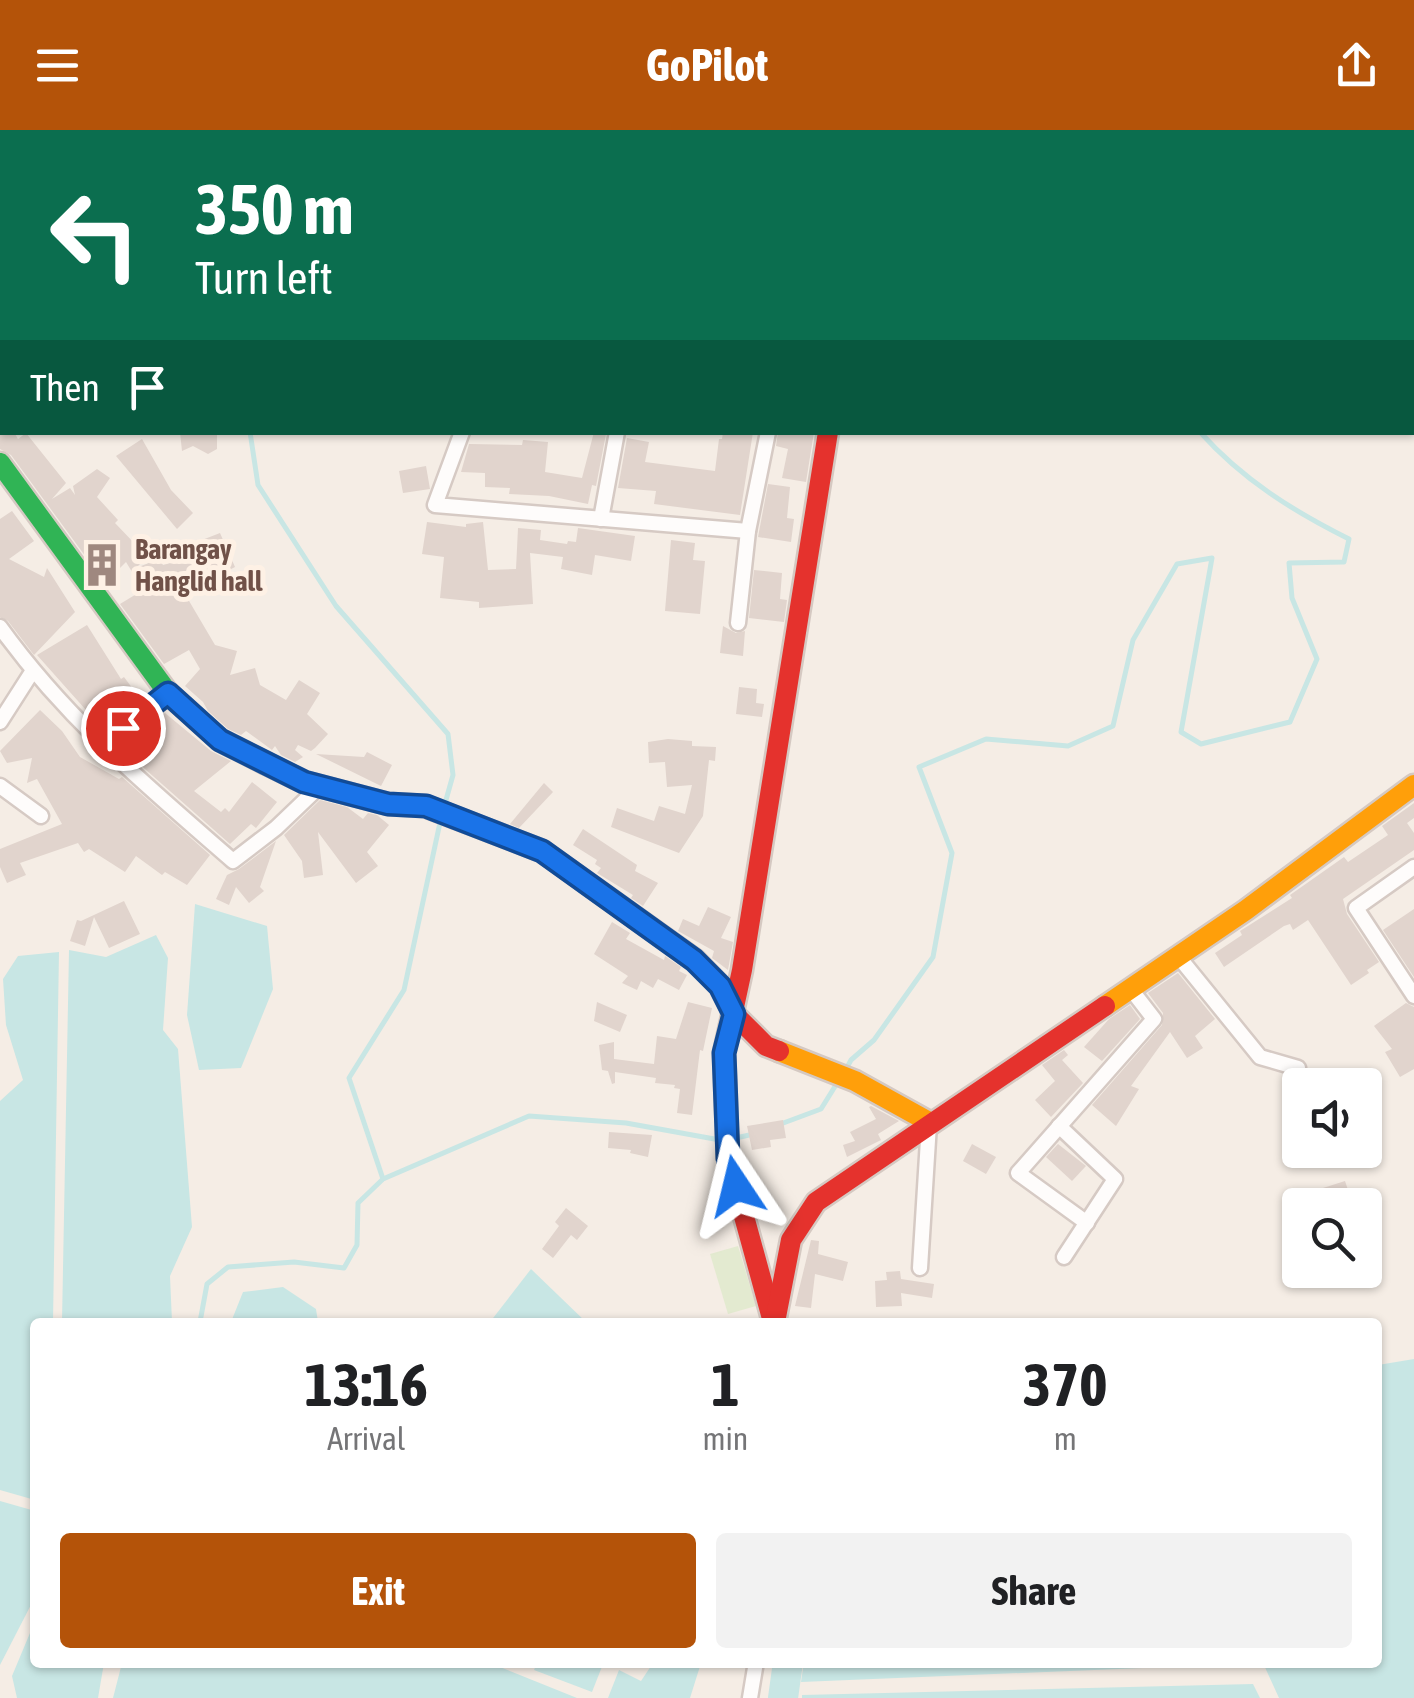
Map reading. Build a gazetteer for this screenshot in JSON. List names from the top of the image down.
{
  "places": {
    "building": ["Barangay Hanglid hall"]
  },
  "page": {
    "header": "GoPilot",
    "turn": ["350 m", "Turn left"],
    "then": "Then",
    "eta": [
      "13:16",
      "Arrival",
      "1",
      "min",
      "370",
      "m"
    ],
    "buttons": ["Exit", "Share"]
  }
}
